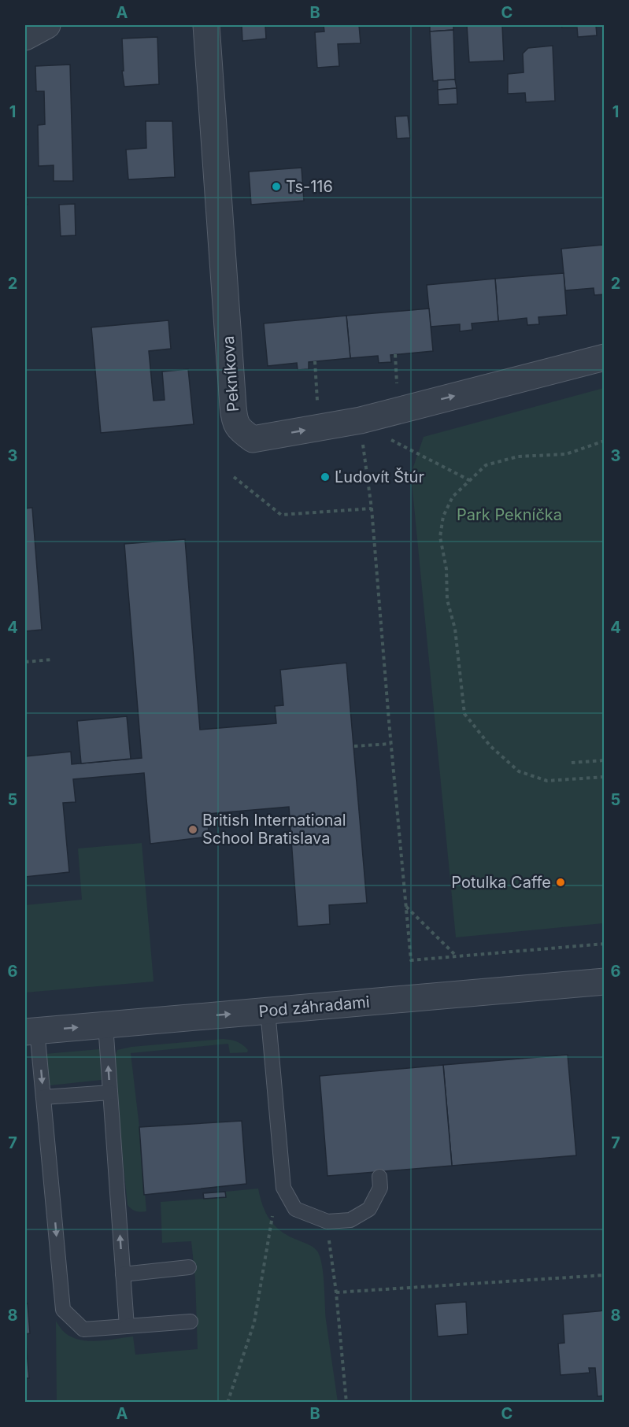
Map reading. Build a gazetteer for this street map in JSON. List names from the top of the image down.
{
  "streets": {
    "street": ["Pekníkova", "Pod záhradami"]
  },
  "one_way": ["Pod záhradami"],
  "parks": ["Park Pekníčka"],
  "places": [
    "Ts-116",
    "Ľudovít Štúr",
    "British International School Bratislava",
    "Potulka Caffe"
  ],
  "grid": {
    "columns": ["A", "B", "C"],
    "rows": [
      "1",
      "2",
      "3",
      "4",
      "5",
      "6",
      "7",
      "8"
    ]
  }
}
